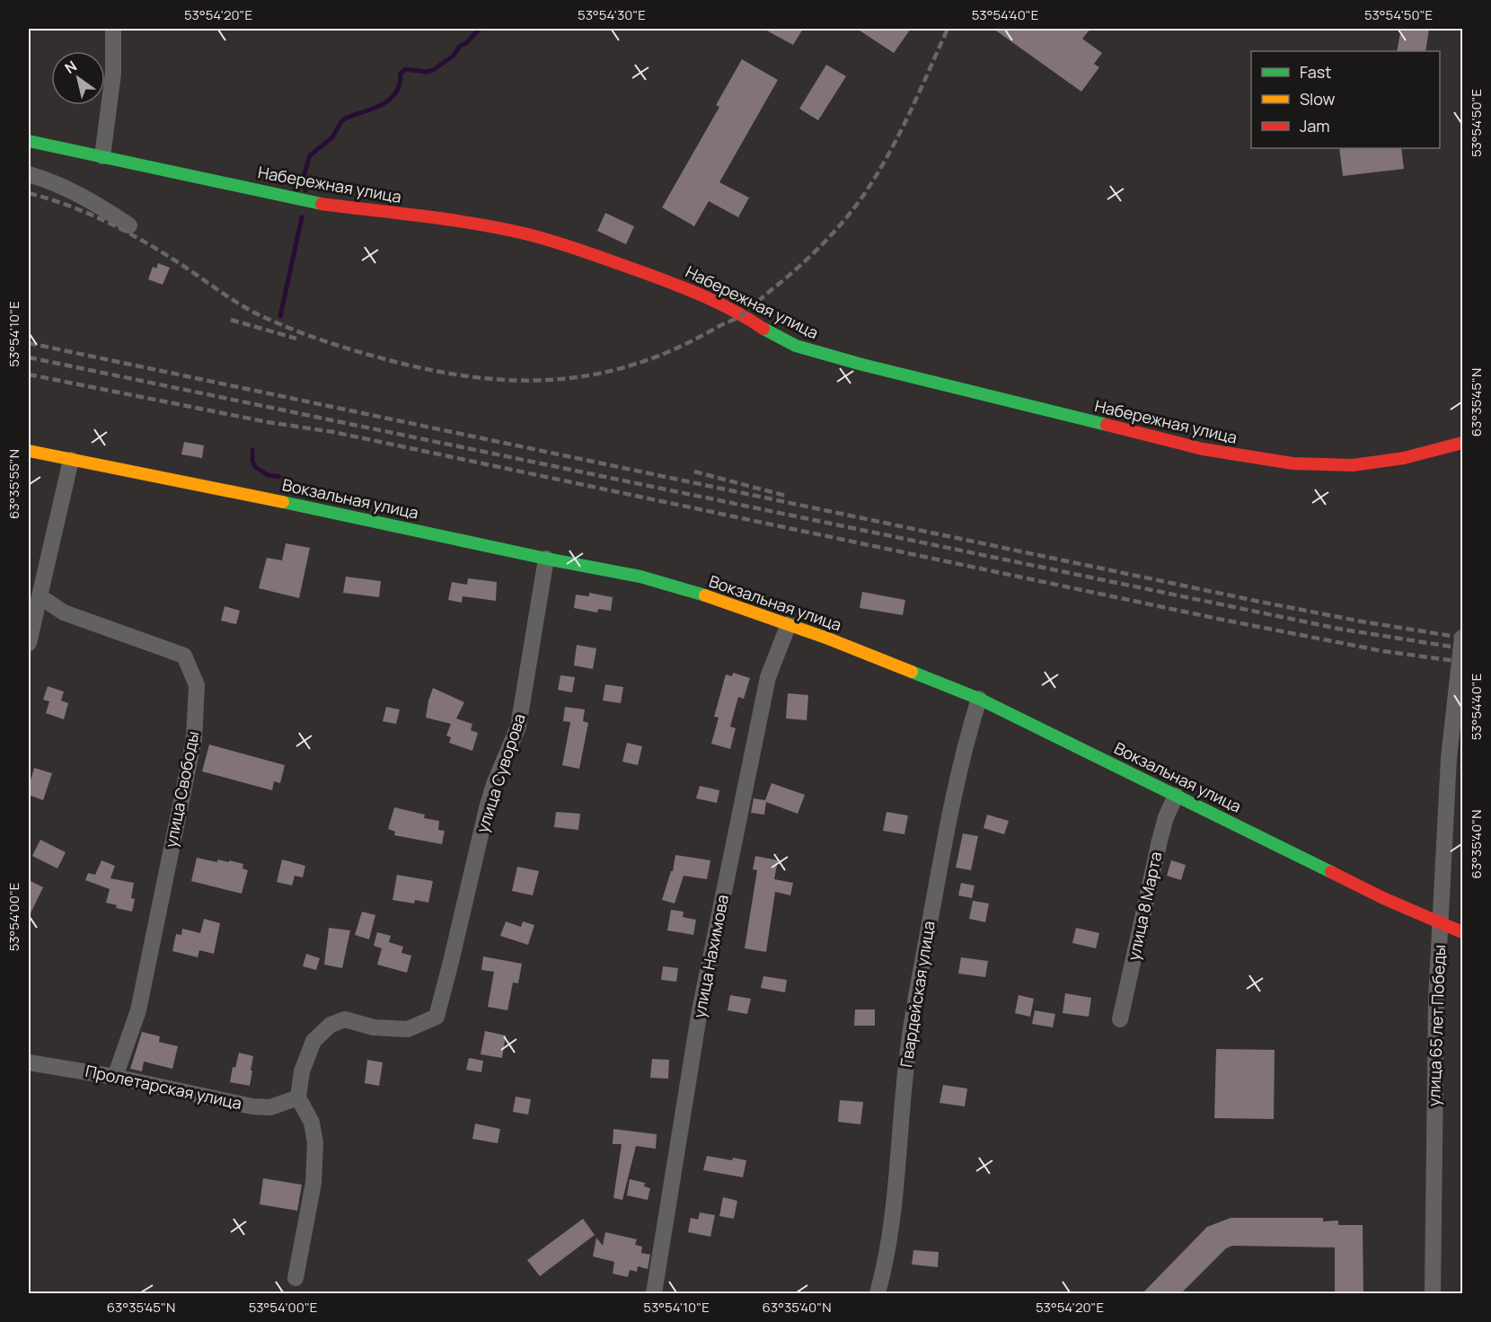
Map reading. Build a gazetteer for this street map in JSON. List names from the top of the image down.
{
  "streets": {
    "main road": ["Набережная улица", "Вокзальная улица"],
    "street": [
      "улица Суворова",
      "улица Свободы",
      "улица 8 Марта",
      "улица Нахимова",
      "Гвардейская улица",
      "улица 65 лет Победы",
      "Пролетарская улица"
    ]
  },
  "crossings": [
    ["Вокзальная улица", "улица Суворова"],
    ["Вокзальная улица", "улица 8 Марта"],
    ["Вокзальная улица", "улица Нахимова"],
    ["Вокзальная улица", "Гвардейская улица"],
    ["Вокзальная улица", "улица 65 лет Победы"],
    ["улица Суворова", "Пролетарская улица"],
    ["улица Свободы", "Пролетарская улица"]
  ],
  "legend": ["Fast", "Slow", "Jam"],
  "north": "top left",
  "coordinates": [
    "53°54'20\"E",
    "53°54'30\"E",
    "53°54'40\"E",
    "53°54'50\"E",
    "53°54'10\"E",
    "63°35'45\"N",
    "63°35'55\"N",
    "63°35'40\"N",
    "53°54'00\"E"
  ]
}
